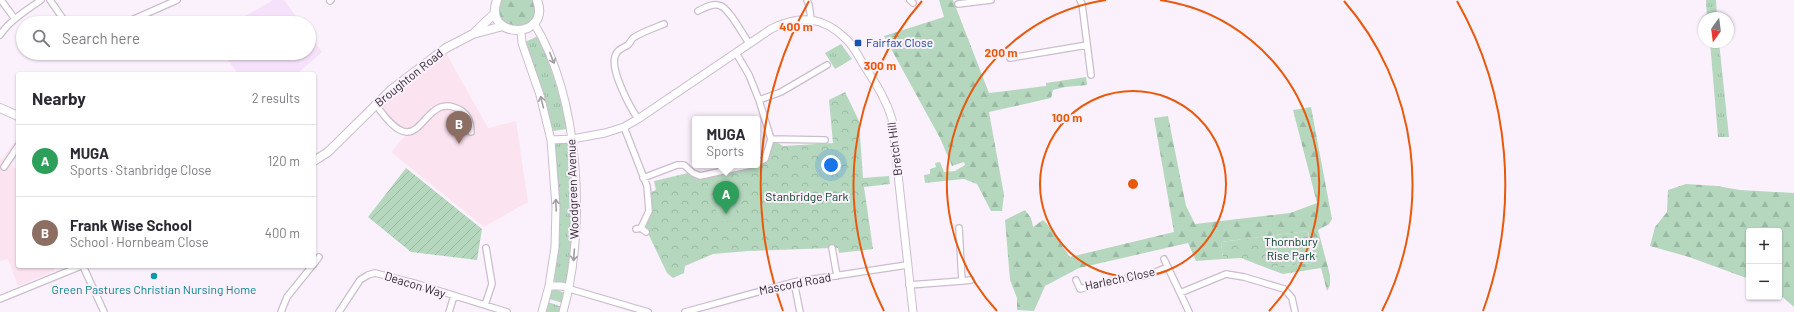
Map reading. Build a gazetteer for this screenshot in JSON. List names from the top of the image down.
{
  "streets": {
    "main road": ["Broughton Road"],
    "street": [
      "Bretch Hill",
      "Woodgreen Avenue",
      "Harlech Close",
      "Mascord Road",
      "Deacon Way"
    ]
  },
  "crossings": [
    ["Bretch Hill", "Woodgreen Avenue"],
    ["Bretch Hill", "Mascord Road"]
  ],
  "parks": ["Stanbridge Park", "Thornbury Rise Park"],
  "places": {
    "transit": ["Fairfax Close"],
    "other": ["Green Pastures Christian Nursing Home"]
  },
  "north": "bottom",
  "page": {
    "search": "Search here",
    "heading": ["Nearby", "2 results"],
    "pins": ["B", "A"],
    "popup": ["MUGA", "Sports"],
    "list": [
      {
        "mark": "A",
        "name": "MUGA",
        "note": "Sports · Stanbridge Close",
        "value": "120 m"
      },
      {
        "mark": "B",
        "name": "Frank Wise School",
        "note": "School · Hornbeam Close",
        "value": "400 m"
      }
    ],
    "map_buttons": ["+", "−"]
  },
  "rings": [
    "400 m",
    "200 m",
    "300 m",
    "100 m"
  ]
}
